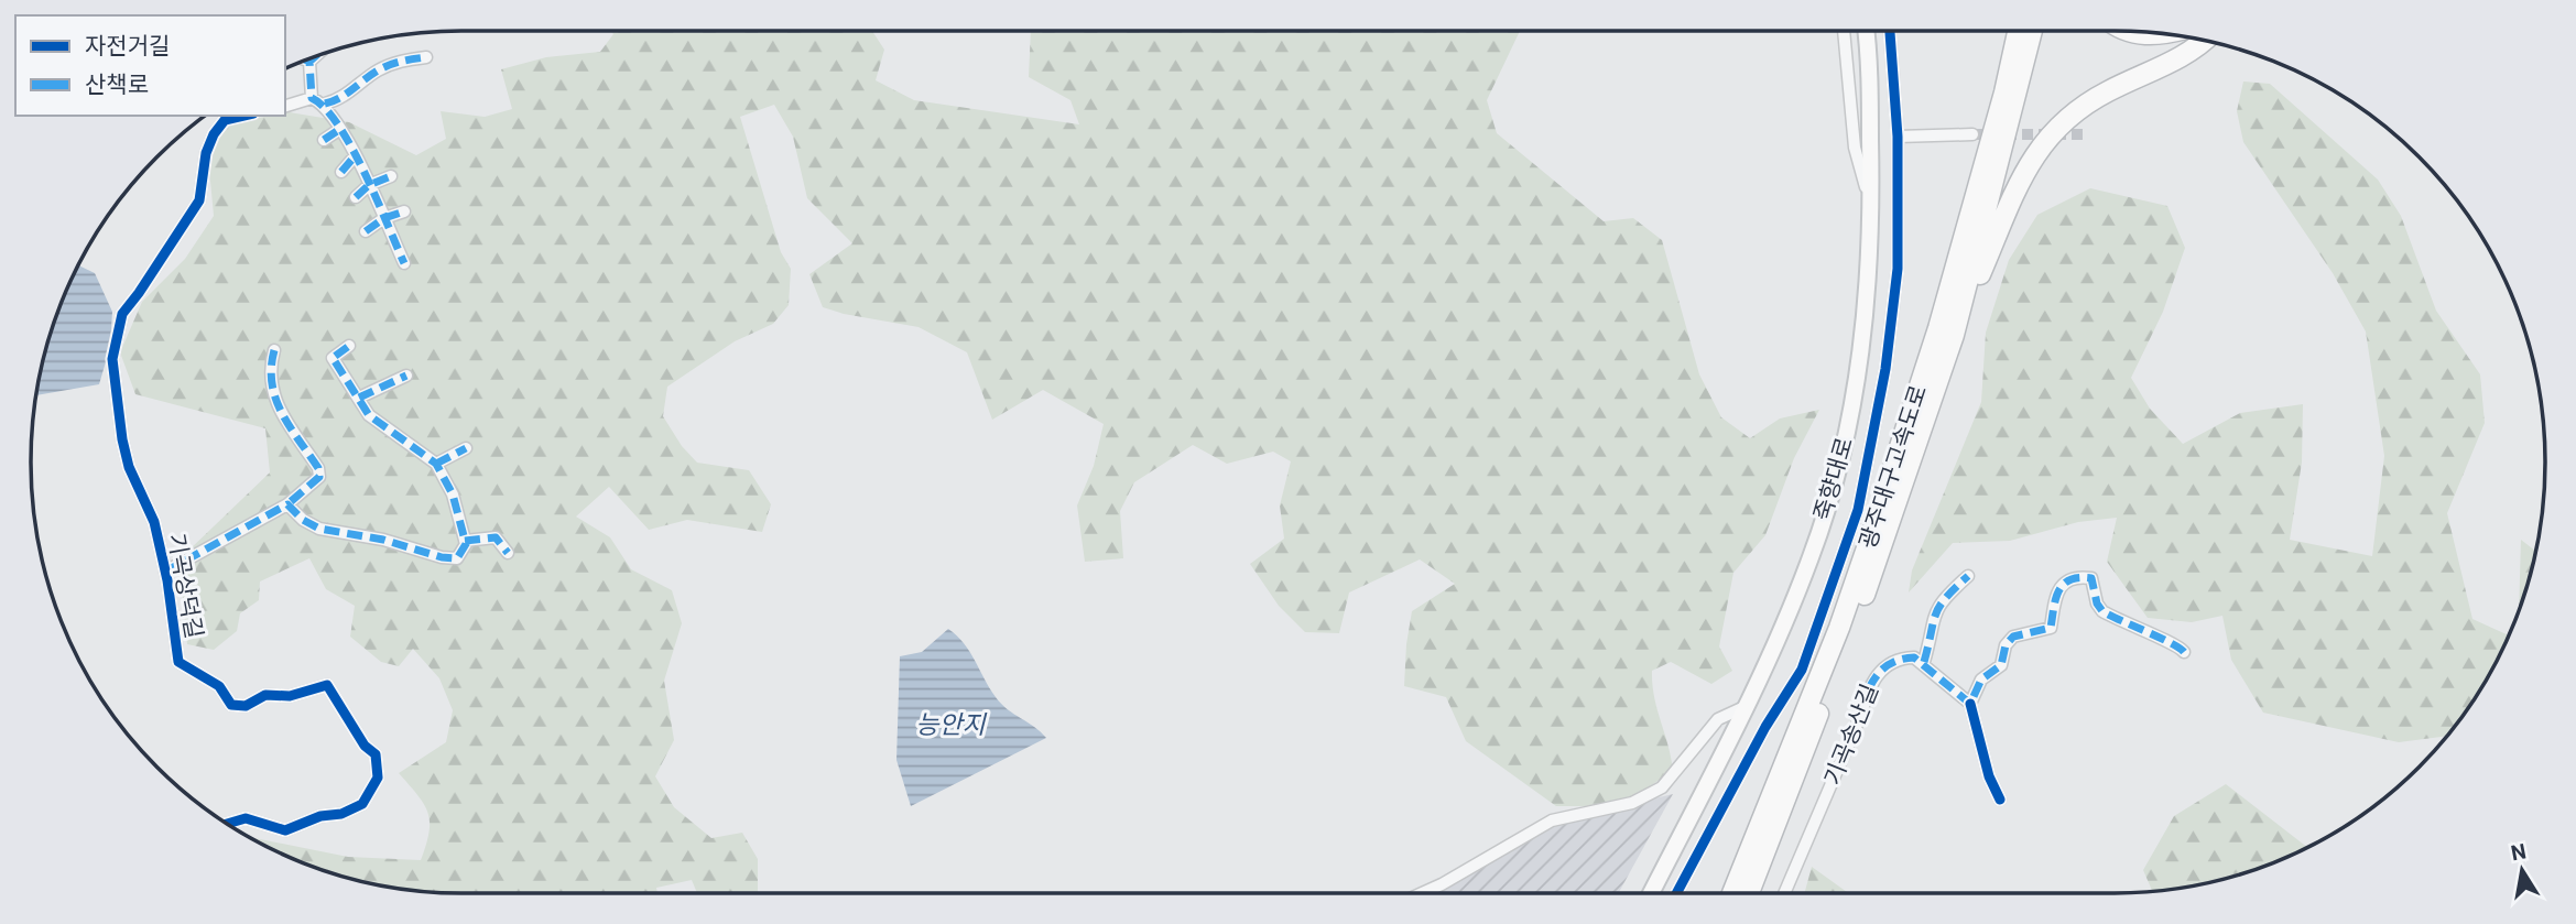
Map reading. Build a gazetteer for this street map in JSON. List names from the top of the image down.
{
  "streets": {
    "highway": ["광주대구고속도로"],
    "main road": ["죽향대로"],
    "street": ["기곡상덕길", "기곡송산길"]
  },
  "water": ["능안지"],
  "legend": ["자전거길", "산책로"],
  "north": "top"
}
